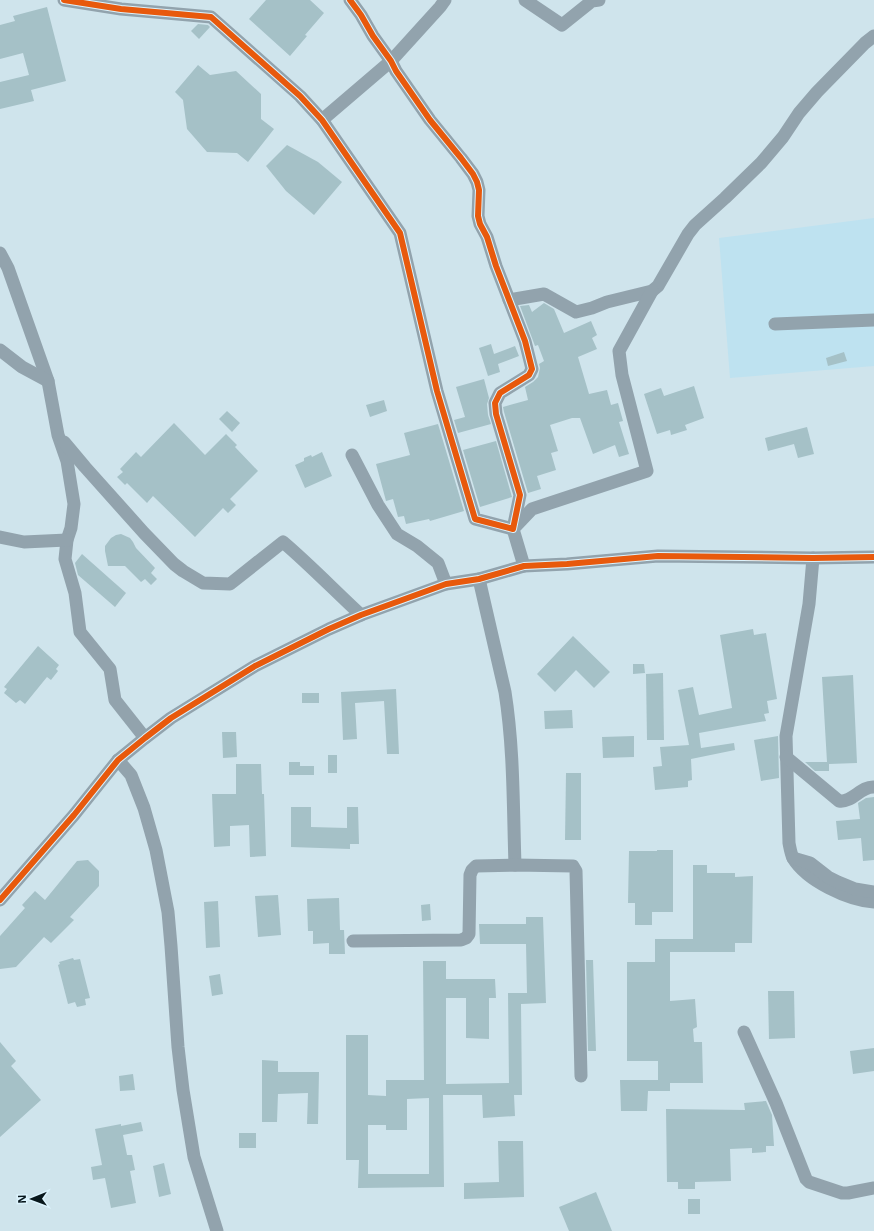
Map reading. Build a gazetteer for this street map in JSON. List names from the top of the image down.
{
  "north": "left"
}
